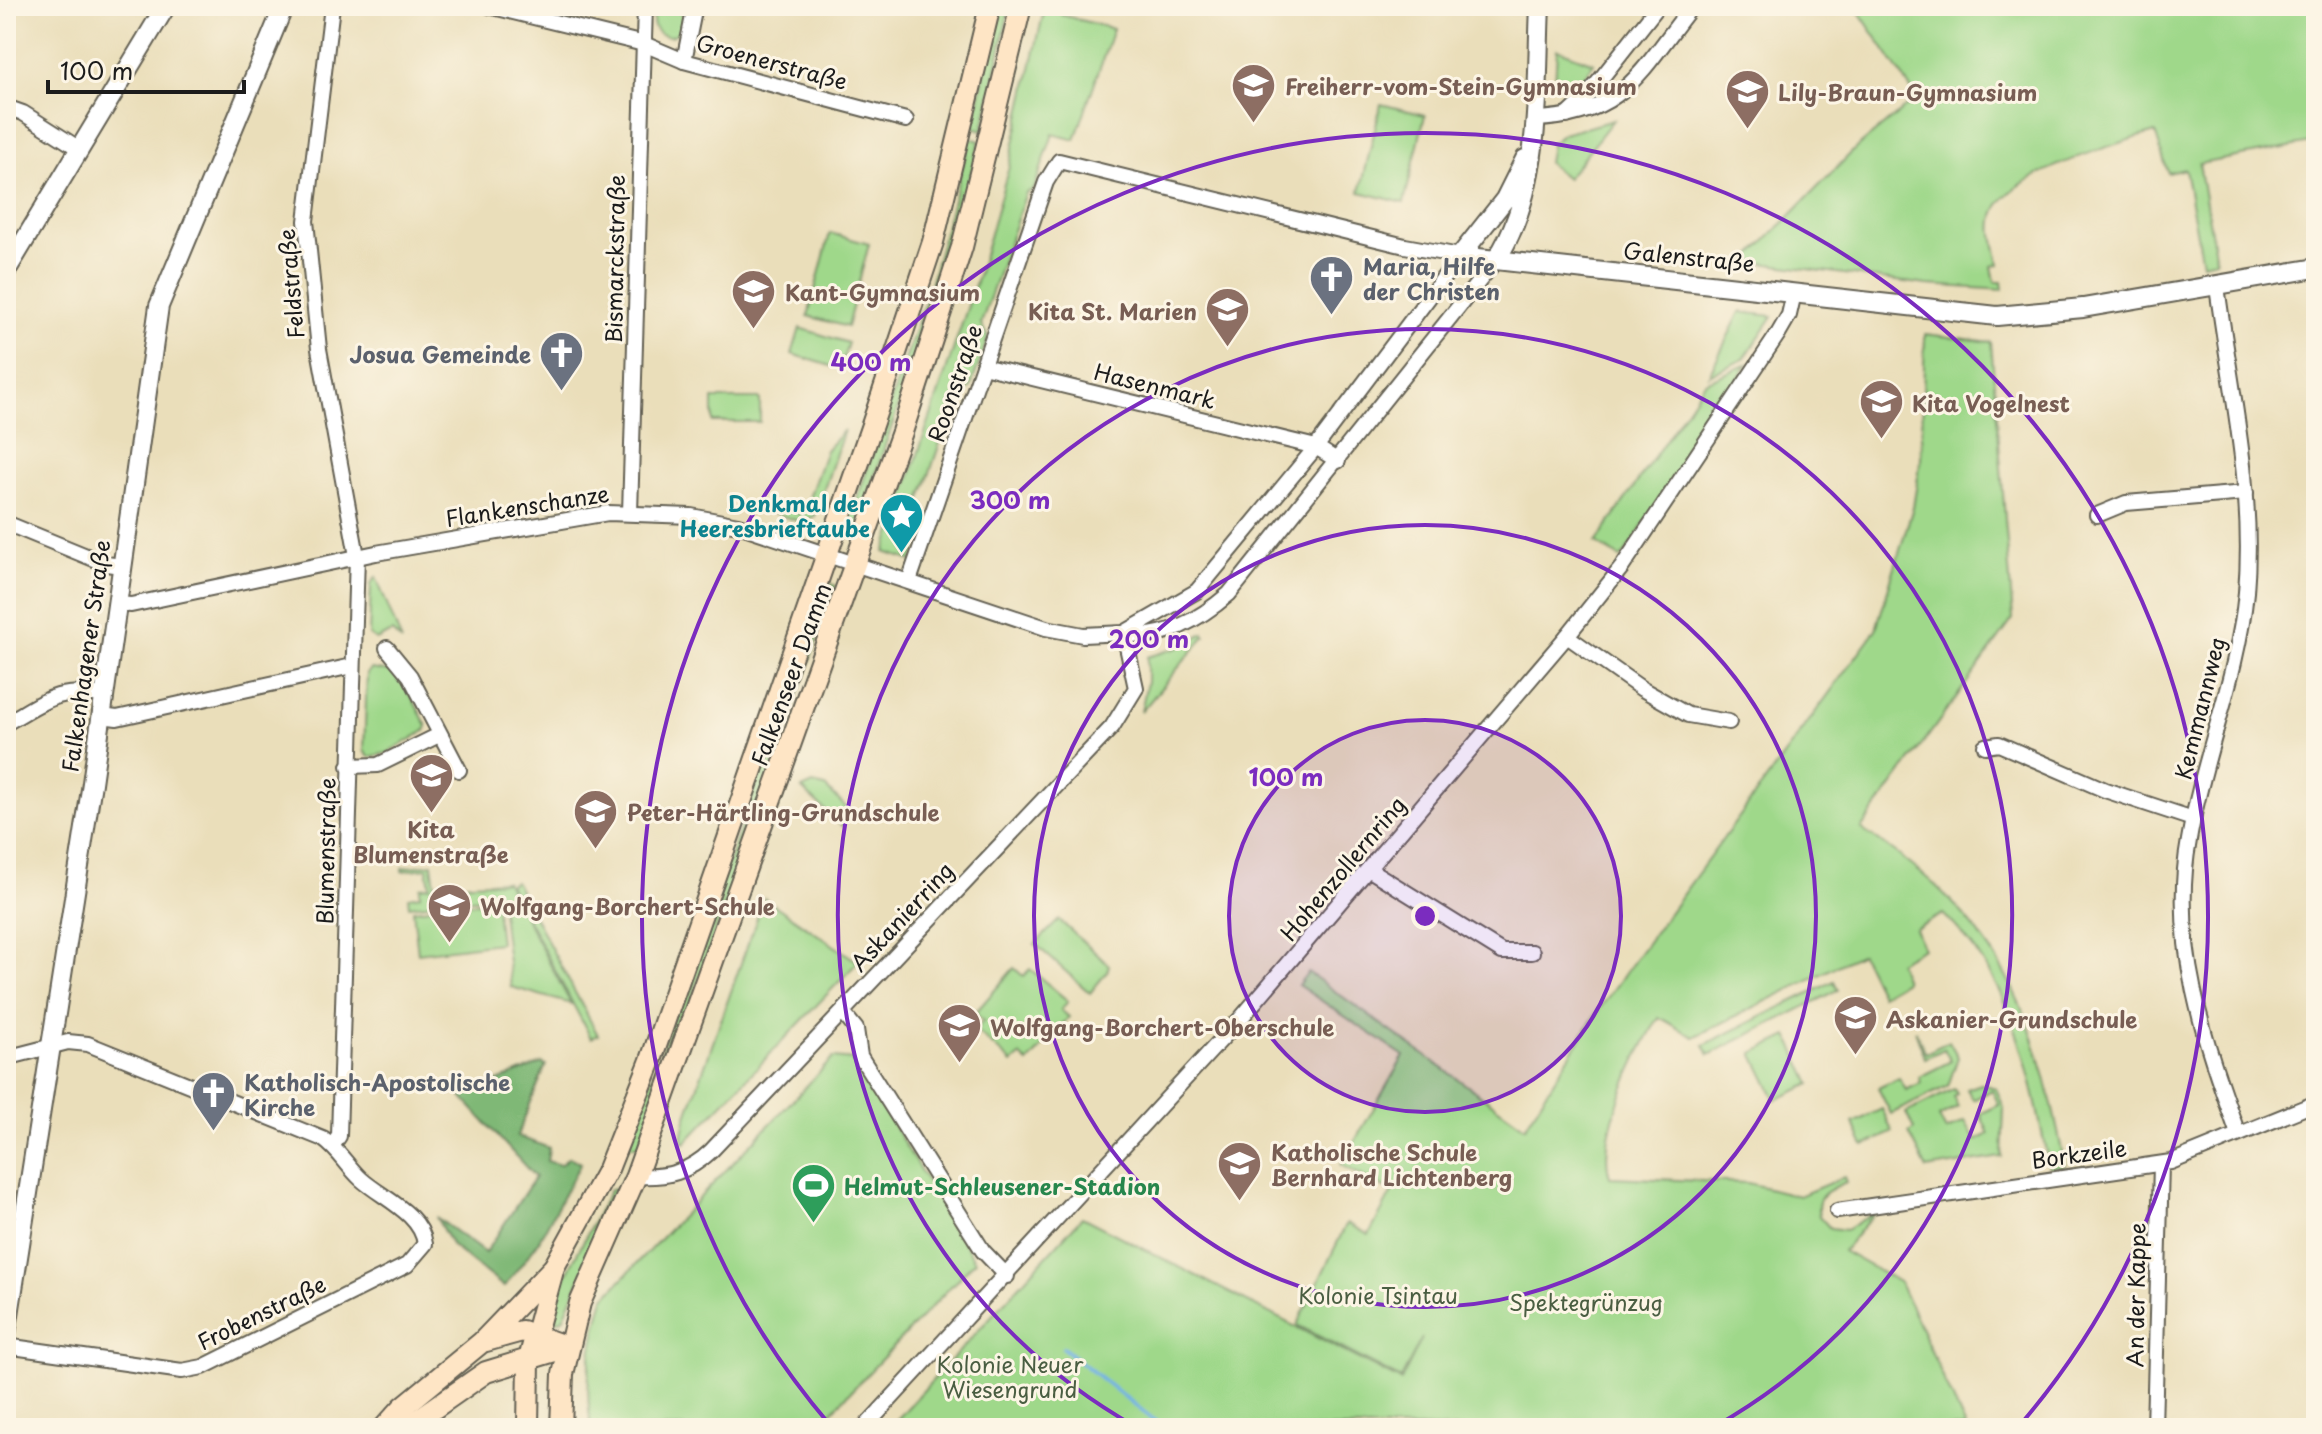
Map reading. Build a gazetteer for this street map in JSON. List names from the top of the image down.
{
  "streets": {
    "main road": ["Falkenseer Damm"],
    "street": [
      "Groenerstraße",
      "Galenstraße",
      "Bismarckstraße",
      "Feldstraße",
      "Roonstraße",
      "Hasenmark",
      "Flankenschanze",
      "Falkenhagener Straße",
      "Kemmannweg",
      "Blumenstraße",
      "Hohenzollernring",
      "Askanierring",
      "Borkzeile",
      "An der Kappe",
      "Frobenstraße"
    ]
  },
  "crossings": [
    ["Groenerstraße", "Bismarckstraße"],
    ["Galenstraße", "Roonstraße"],
    ["Galenstraße", "Flankenschanze"],
    ["Galenstraße", "Kemmannweg"],
    ["Galenstraße", "Hohenzollernring"],
    ["Bismarckstraße", "Flankenschanze"],
    ["Feldstraße", "Flankenschanze"],
    ["Feldstraße", "Blumenstraße"],
    ["Roonstraße", "Hasenmark"],
    ["Roonstraße", "Flankenschanze"],
    ["Hasenmark", "Flankenschanze"],
    ["Flankenschanze", "Falkenhagener Straße"],
    ["Flankenschanze", "Falkenseer Damm"],
    ["Flankenschanze", "Blumenstraße"],
    ["Flankenschanze", "Askanierring"],
    ["Falkenseer Damm", "Askanierring"],
    ["Kemmannweg", "Borkzeile"],
    ["Blumenstraße", "Frobenstraße"],
    ["Borkzeile", "An der Kappe"]
  ],
  "parks": ["Kolonie Tsintau", "Spektegrünzug", "Kolonie Neuer Wiesengrund"],
  "places": {
    "school or university": [
      "Freiherr-vom-Stein-Gymnasium",
      "Lily-Braun-Gymnasium",
      "Kant-Gymnasium",
      "Kita St. Marien",
      "Kita Vogelnest",
      "Kita Blumenstraße",
      "Peter-Härtling-Grundschule",
      "Wolfgang-Borchert-Schule",
      "Askanier-Grundschule",
      "Wolfgang-Borchert-Oberschule",
      "Katholische Schule Bernhard Lichtenberg"
    ],
    "church": ["Maria, Hilfe der Christen", "Josua Gemeinde", "Katholisch-Apostolische Kirche"],
    "place": ["Denkmal der Heeresbrieftaube"],
    "sports": ["Helmut-Schleusener-Stadion"]
  },
  "scale_bar": "100 m",
  "rings": [
    "400 m",
    "300 m",
    "200 m",
    "100 m"
  ]
}
